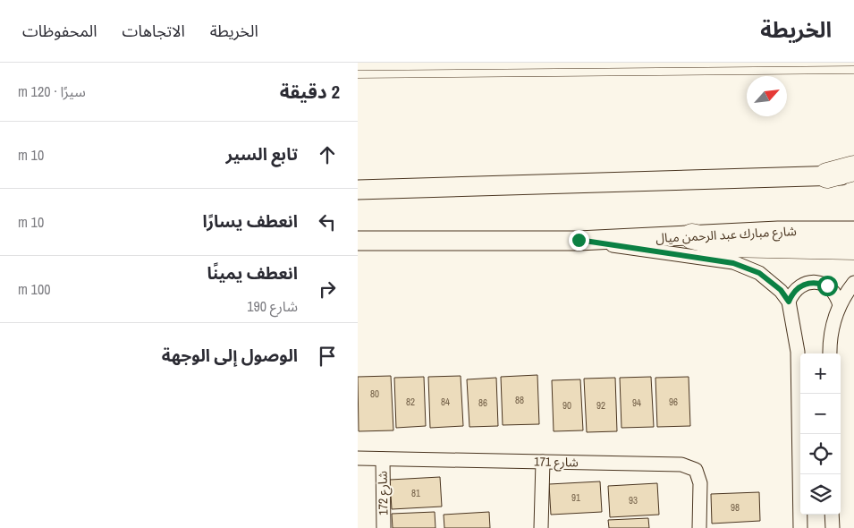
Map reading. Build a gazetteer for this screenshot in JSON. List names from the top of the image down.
{
  "streets": {
    "main road": ["شارع مبارك عبد الرحمن ميال"],
    "street": ["شارع 171", "شارع 172"]
  },
  "crossings": [
    ["شارع 171", "شارع 172"]
  ],
  "house_numbers": [
    "80",
    "88",
    "82",
    "84",
    "96",
    "86",
    "94",
    "90",
    "92",
    "81",
    "91",
    "93",
    "98"
  ],
  "north": "top right",
  "page": {
    "header": "الخريطة",
    "nav": ["الخريطة", "الاتجاهات", "المحفوظات"],
    "heading": ["2 دقيقة", "سيرًا · 120 m"],
    "list": [
      ["تابع السير", "10 m"],
      ["انعطف يسارًا", "10 m"],
      ["انعطف يمينًا", "شارع 190", "100 m"],
      "الوصول إلى الوجهة"
    ],
    "map_buttons": ["+", "−"]
  }
}
